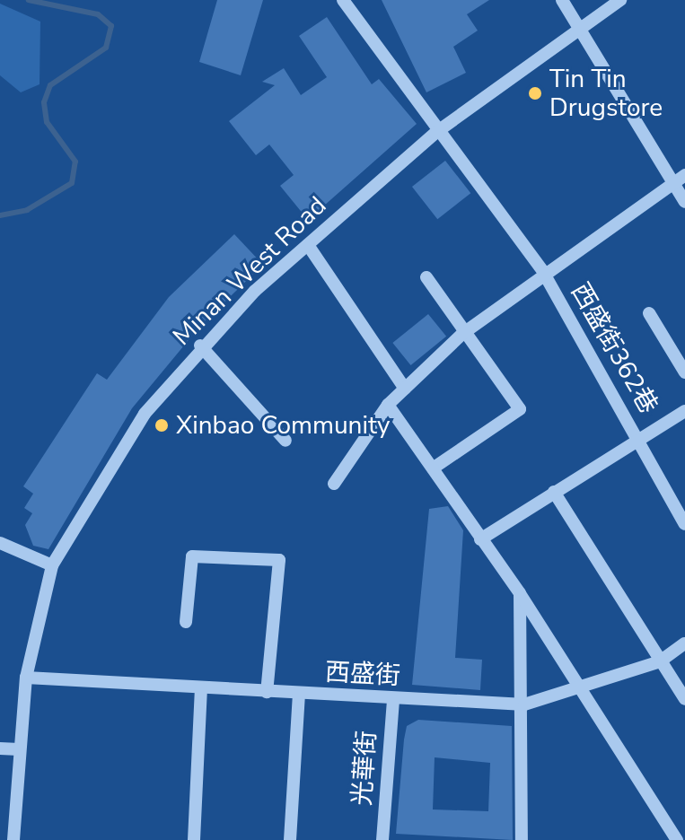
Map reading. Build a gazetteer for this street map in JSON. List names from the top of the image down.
{
  "streets": {
    "street": [
      "Minan West Road",
      "西盛街362巷",
      "西盛街",
      "光華街"
    ]
  },
  "crossings": [
    ["Minan West Road", "西盛街362巷"],
    ["Minan West Road", "西盛街"],
    ["西盛街", "光華街"]
  ],
  "places": ["Tin Tin Drugstore", "Xinbao Community"]
}
